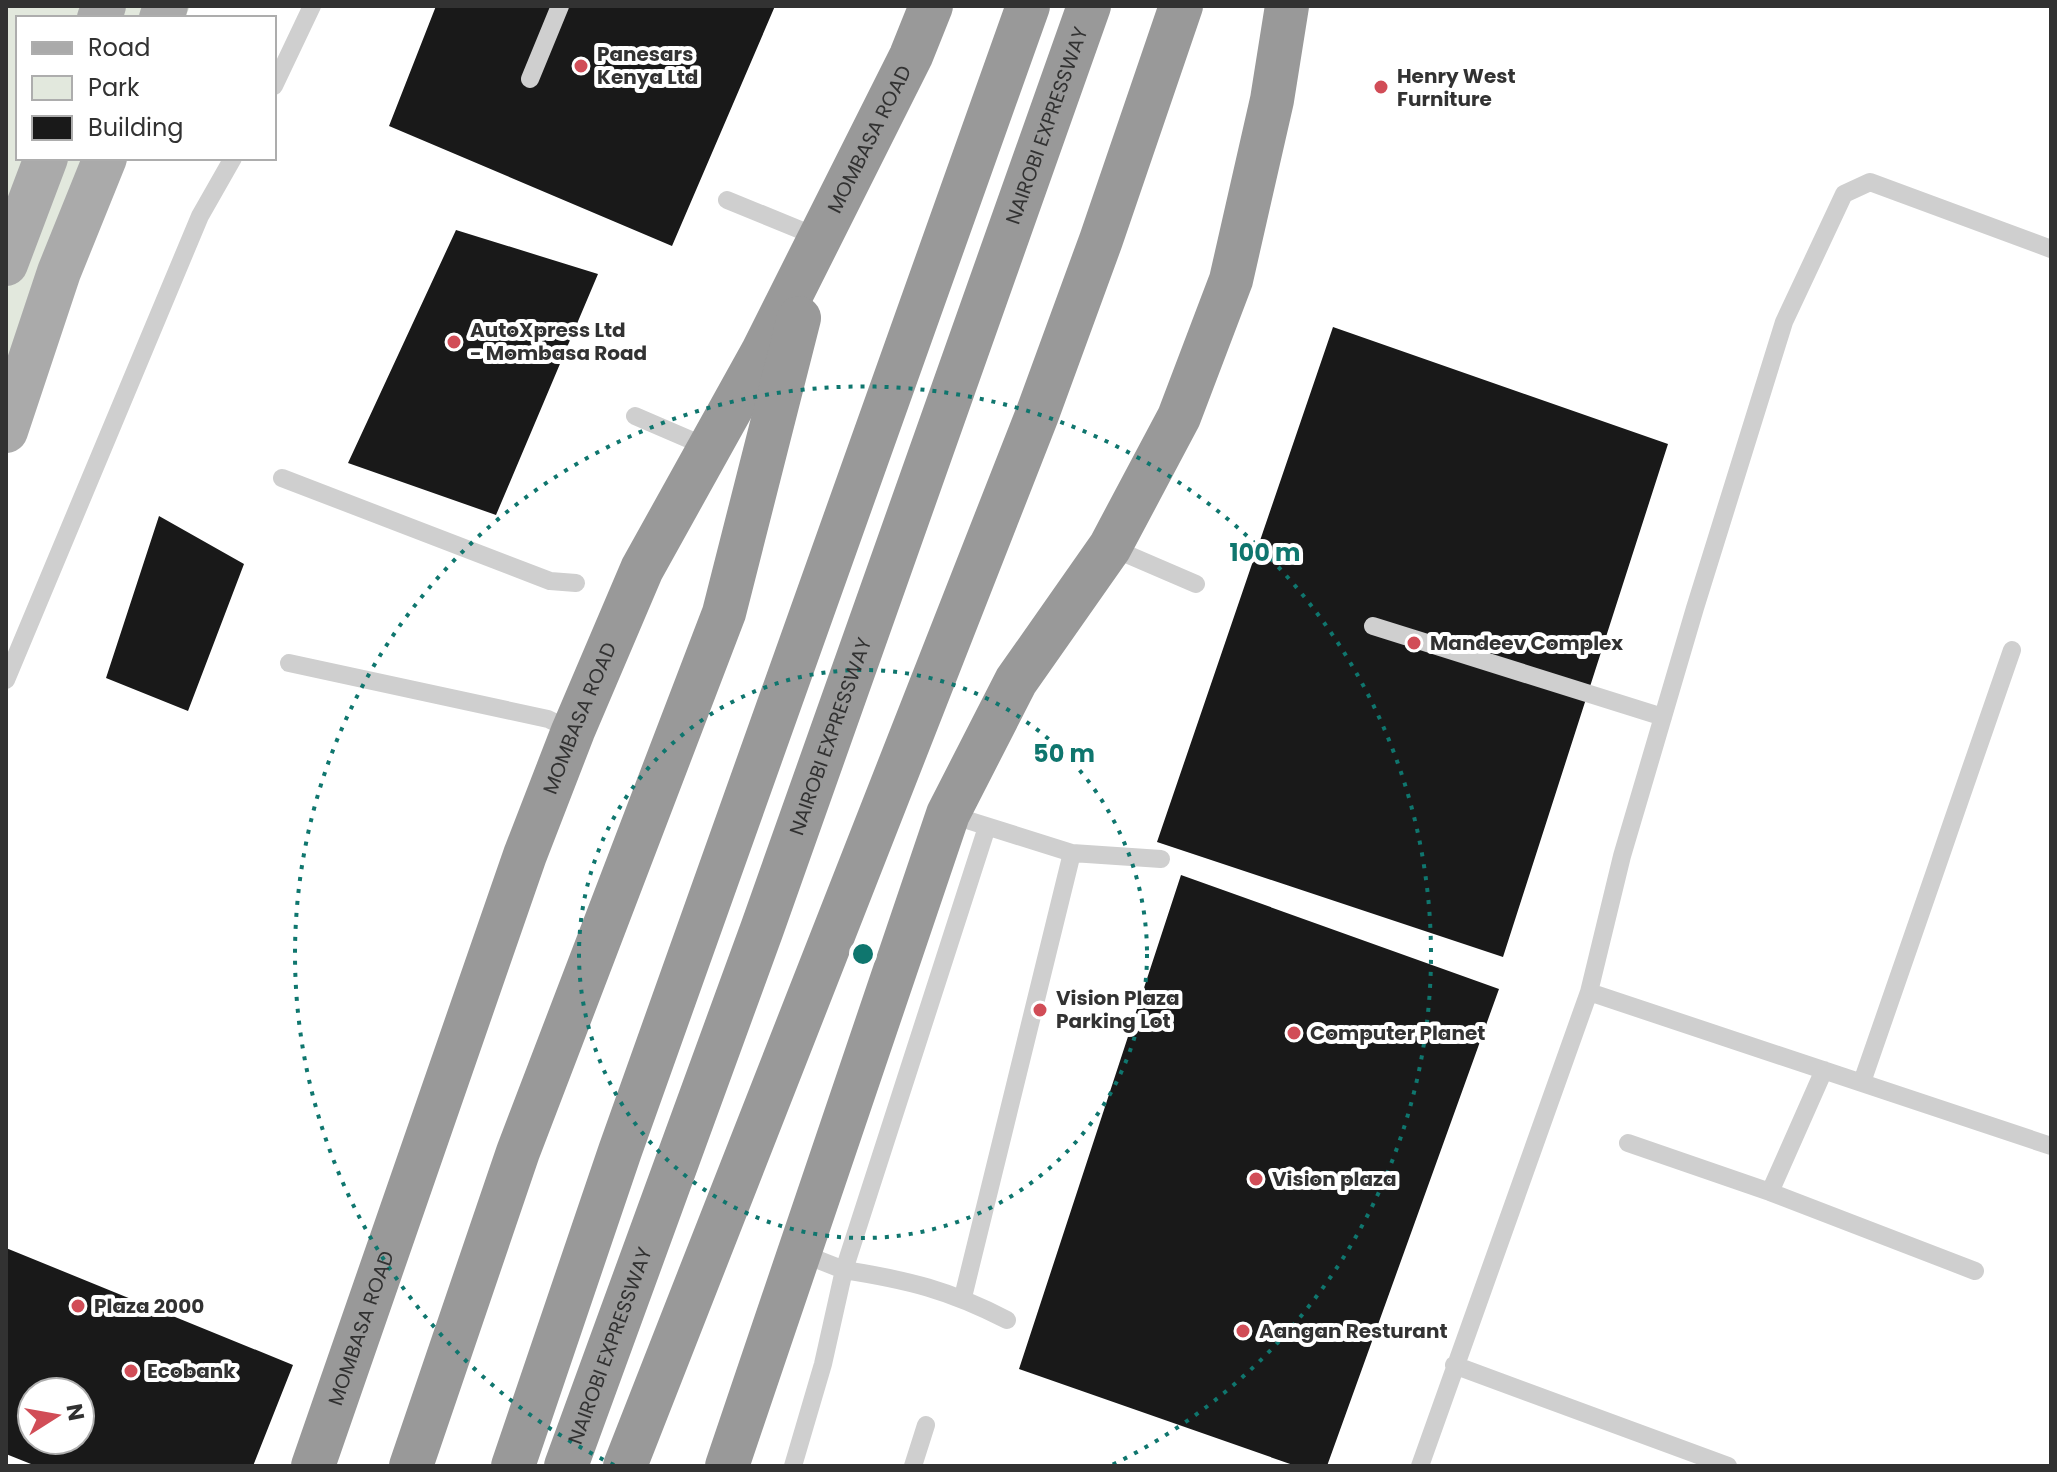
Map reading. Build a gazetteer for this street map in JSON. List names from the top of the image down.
{
  "streets": {
    "highway": ["NAIROBI EXPRESSWAY", "MOMBASA ROAD"]
  },
  "places": [
    "Panesars Kenya Ltd",
    "Henry West Furniture",
    "AutoXpress Ltd - Mombasa Road",
    "Mandeev Complex",
    "Vision Plaza Parking Lot",
    "Computer Planet",
    "Vision plaza",
    "Plaza 2000",
    "Aangan Resturant",
    "Ecobank"
  ],
  "legend": ["Road", "Park", "Building"],
  "north": "right",
  "rings": ["100 m", "50 m"]
}
